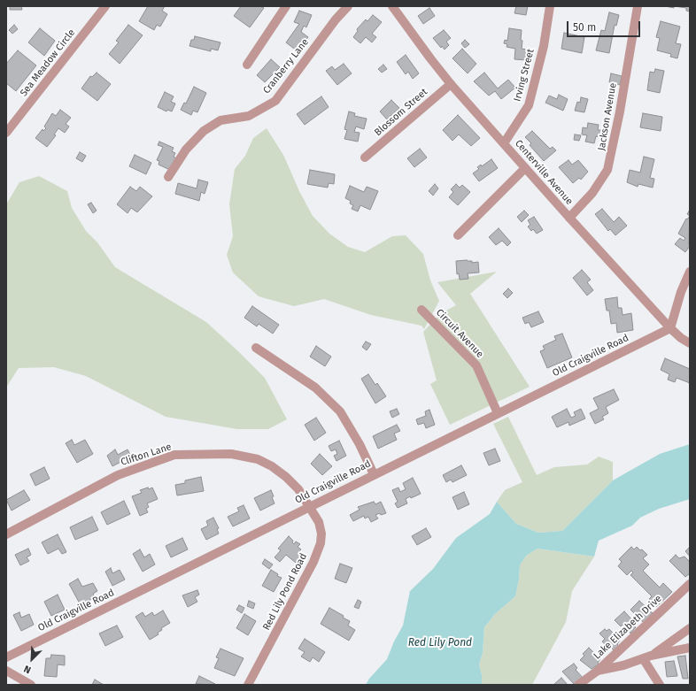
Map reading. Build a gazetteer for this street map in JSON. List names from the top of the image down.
{
  "streets": {
    "street": [
      "Sea Meadow Circle",
      "Cranberry Lane",
      "Irving Street",
      "Blossom Street",
      "Jackson Avenue",
      "Centerville Avenue",
      "Circuit Avenue",
      "Old Craigville Road",
      "Clifton Lane",
      "Red Lily Pond Road",
      "Lake Elizabeth Drive"
    ]
  },
  "crossings": [
    ["Irving Street", "Centerville Avenue"],
    ["Blossom Street", "Centerville Avenue"],
    ["Jackson Avenue", "Centerville Avenue"],
    ["Centerville Avenue", "Old Craigville Road"],
    ["Circuit Avenue", "Old Craigville Road"],
    ["Old Craigville Road", "Clifton Lane"],
    ["Old Craigville Road", "Red Lily Pond Road"],
    ["Clifton Lane", "Red Lily Pond Road"]
  ],
  "water": ["Red Lily Pond"],
  "scale_bar": "50 m",
  "north": "bottom left"
}
